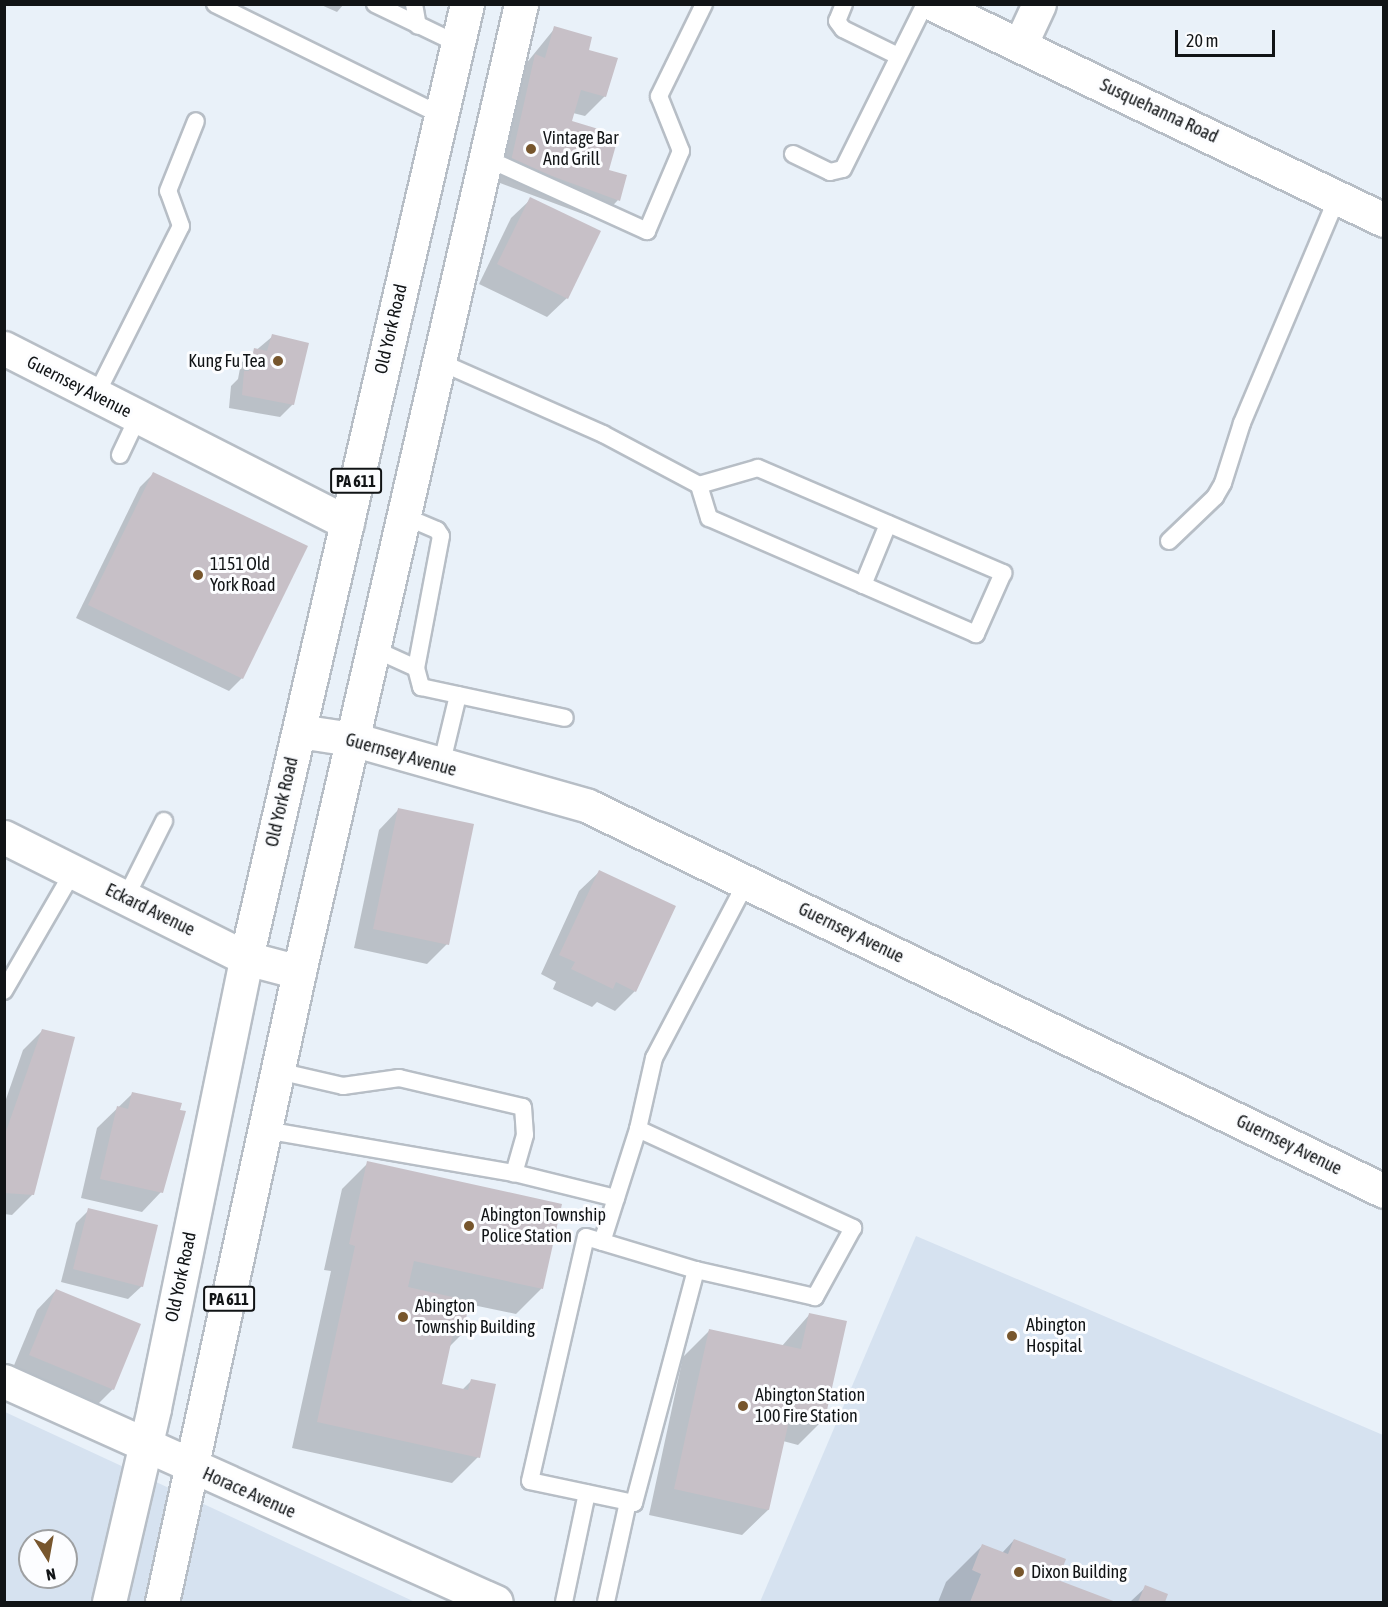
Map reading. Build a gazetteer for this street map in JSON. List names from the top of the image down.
{
  "streets": {
    "main road": [
      "Susquehanna Road",
      "Old York Road",
      "Guernsey Avenue",
      "PA 611",
      "Eckard Avenue",
      "Horace Avenue"
    ]
  },
  "crossings": [
    ["Old York Road", "Guernsey Avenue"],
    ["Old York Road", "Eckard Avenue"],
    ["Old York Road", "Horace Avenue"],
    ["Guernsey Avenue", "PA 611"],
    ["PA 611", "Eckard Avenue"],
    ["PA 611", "Horace Avenue"]
  ],
  "places": [
    "Vintage Bar And Grill",
    "Kung Fu Tea",
    "1151 Old York Road",
    "Abington Township Police Station",
    "Abington Township Building",
    "Abington Hospital",
    "Abington Station 100 Fire Station",
    "Dixon Building"
  ],
  "scale_bar": "20 m",
  "north": "bottom"
}
